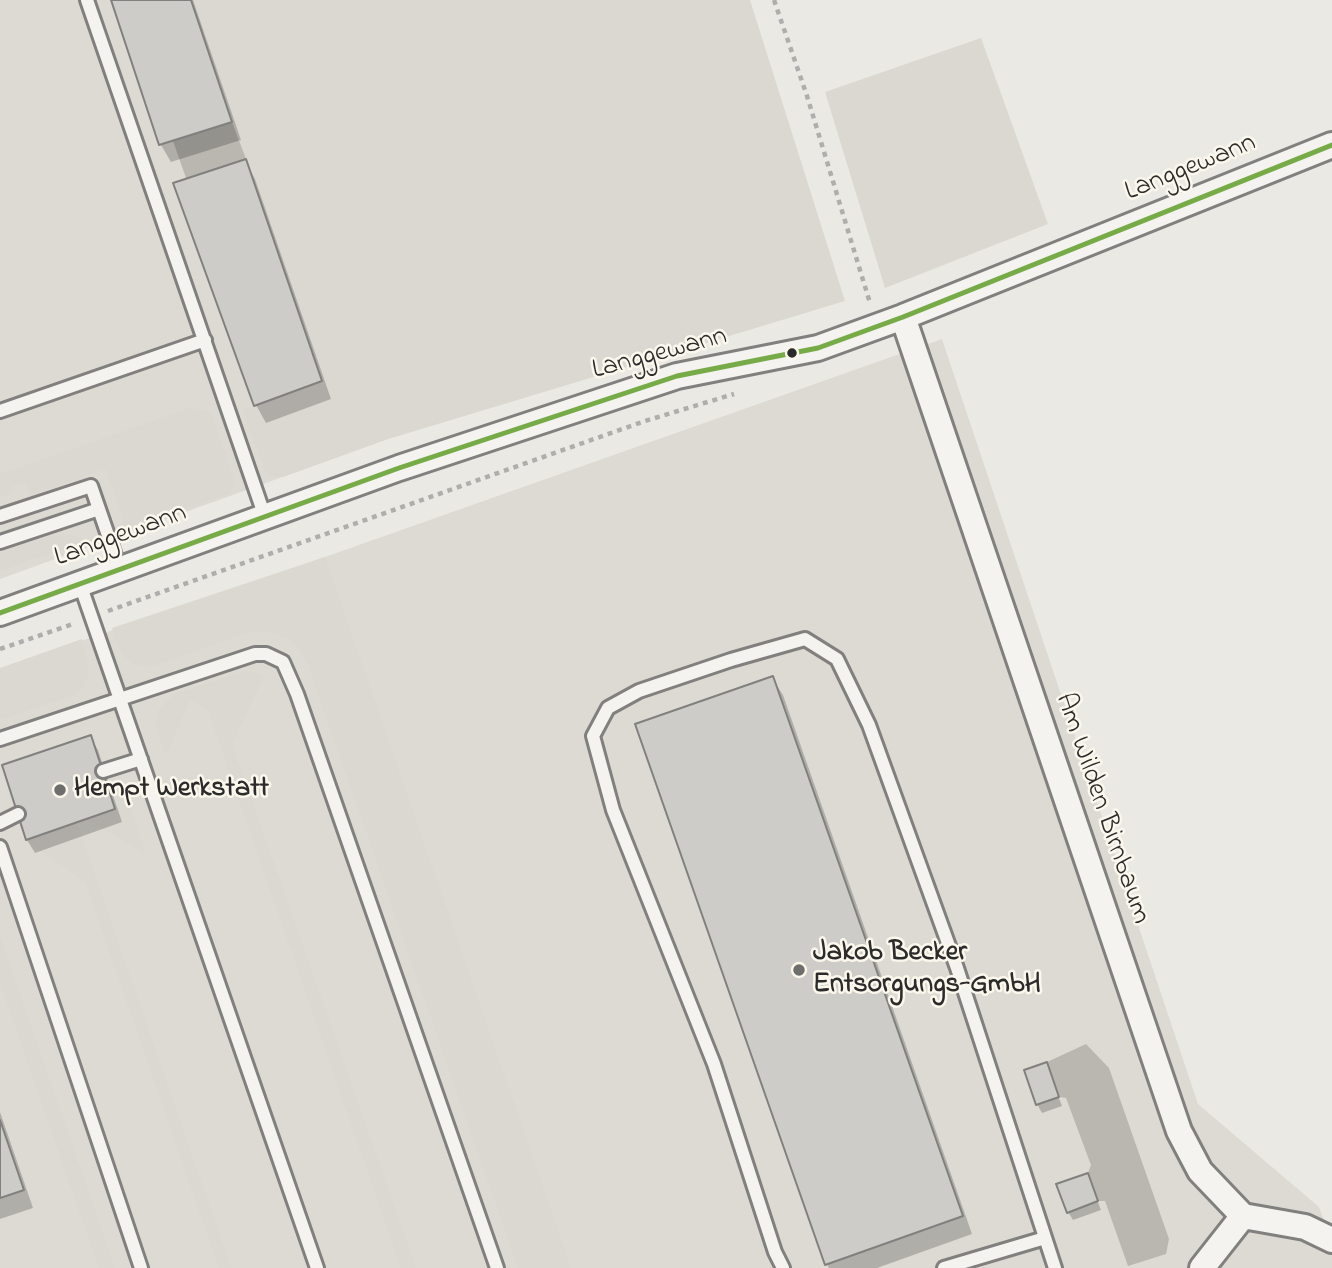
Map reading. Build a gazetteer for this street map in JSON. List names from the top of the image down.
{
  "streets": {
    "street": ["Langgewann", "Am Wilden Birnbaum"]
  },
  "crossings": [
    ["Langgewann", "Am Wilden Birnbaum"]
  ],
  "places": ["Hempt Werkstatt", "Jakob Becker Entsorgungs-GmbH"]
}
